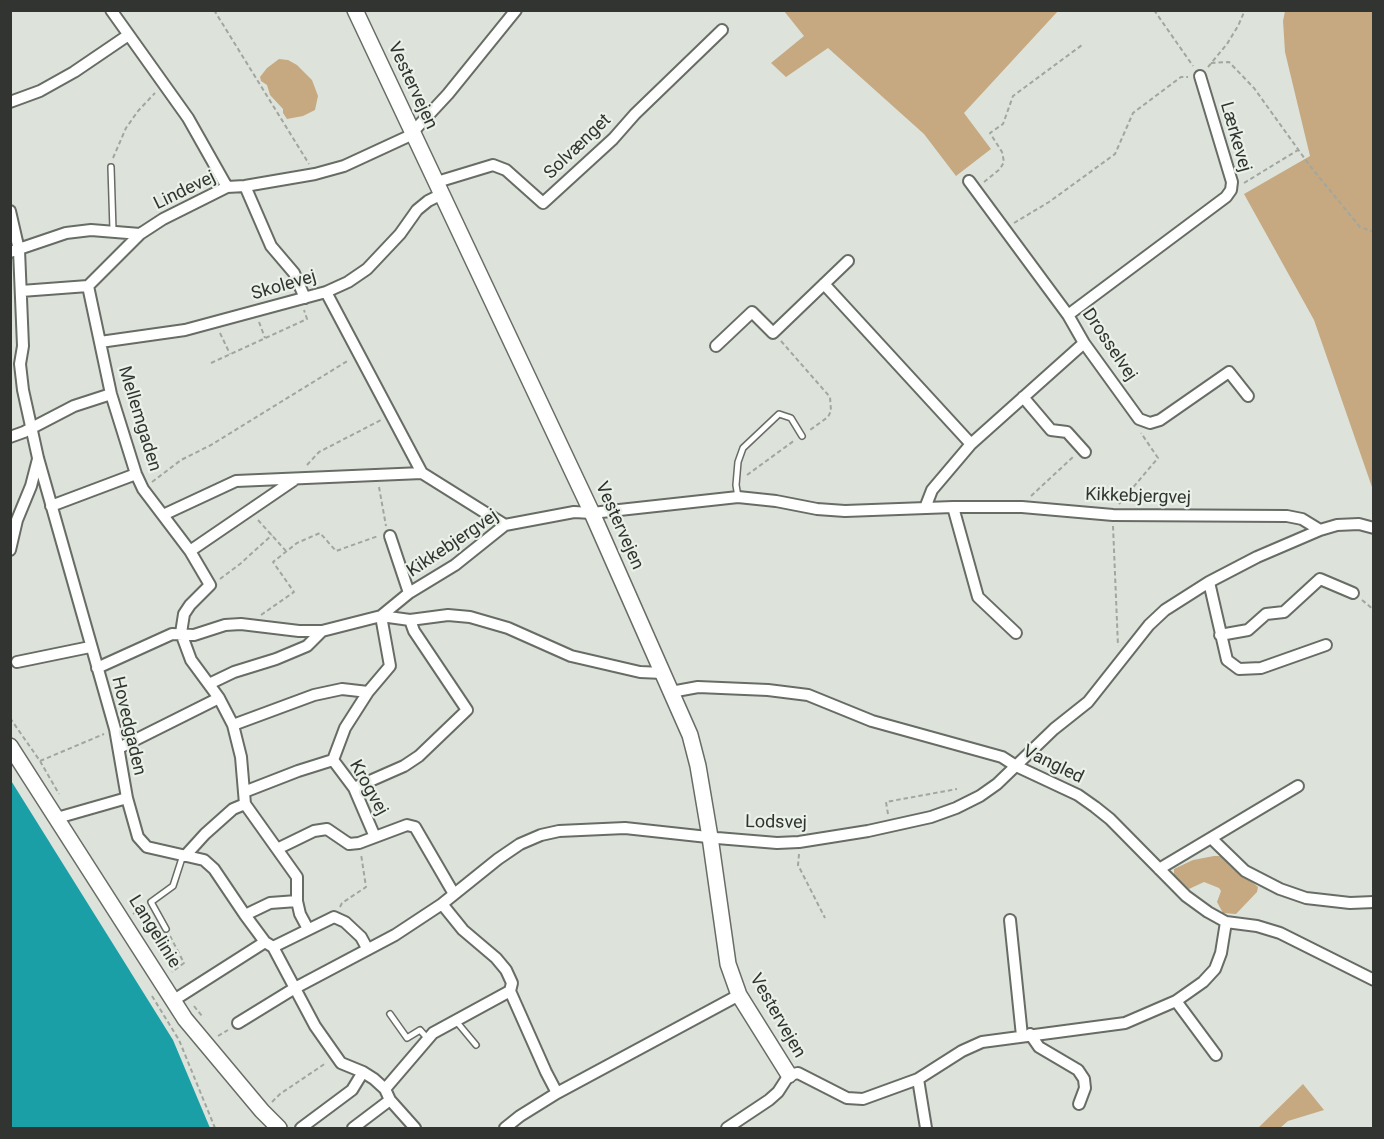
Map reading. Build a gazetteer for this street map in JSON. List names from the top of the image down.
{
  "streets": {
    "street": [
      "Vestervejen",
      "Lærkevej",
      "Solvænget",
      "Lindevej",
      "Skolevej",
      "Drosselvej",
      "Mellemgaden",
      "Kikkebjergvej",
      "Hovedgaden",
      "Vangled",
      "Krogvej",
      "Lodsvej",
      "Langelinie"
    ]
  },
  "crossings": [
    ["Vestervejen", "Solvænget"],
    ["Vestervejen", "Lindevej"],
    ["Vestervejen", "Skolevej"],
    ["Vestervejen", "Kikkebjergvej"],
    ["Vestervejen", "Vangled"],
    ["Vestervejen", "Lodsvej"],
    ["Lærkevej", "Drosselvej"],
    ["Solvænget", "Skolevej"],
    ["Lindevej", "Mellemgaden"],
    ["Skolevej", "Mellemgaden"],
    ["Kikkebjergvej", "Hovedgaden"],
    ["Kikkebjergvej", "Krogvej"],
    ["Kikkebjergvej", "Lodsvej"],
    ["Hovedgaden", "Lodsvej"],
    ["Vangled", "Lodsvej"],
    ["Krogvej", "Lodsvej"]
  ]
}
